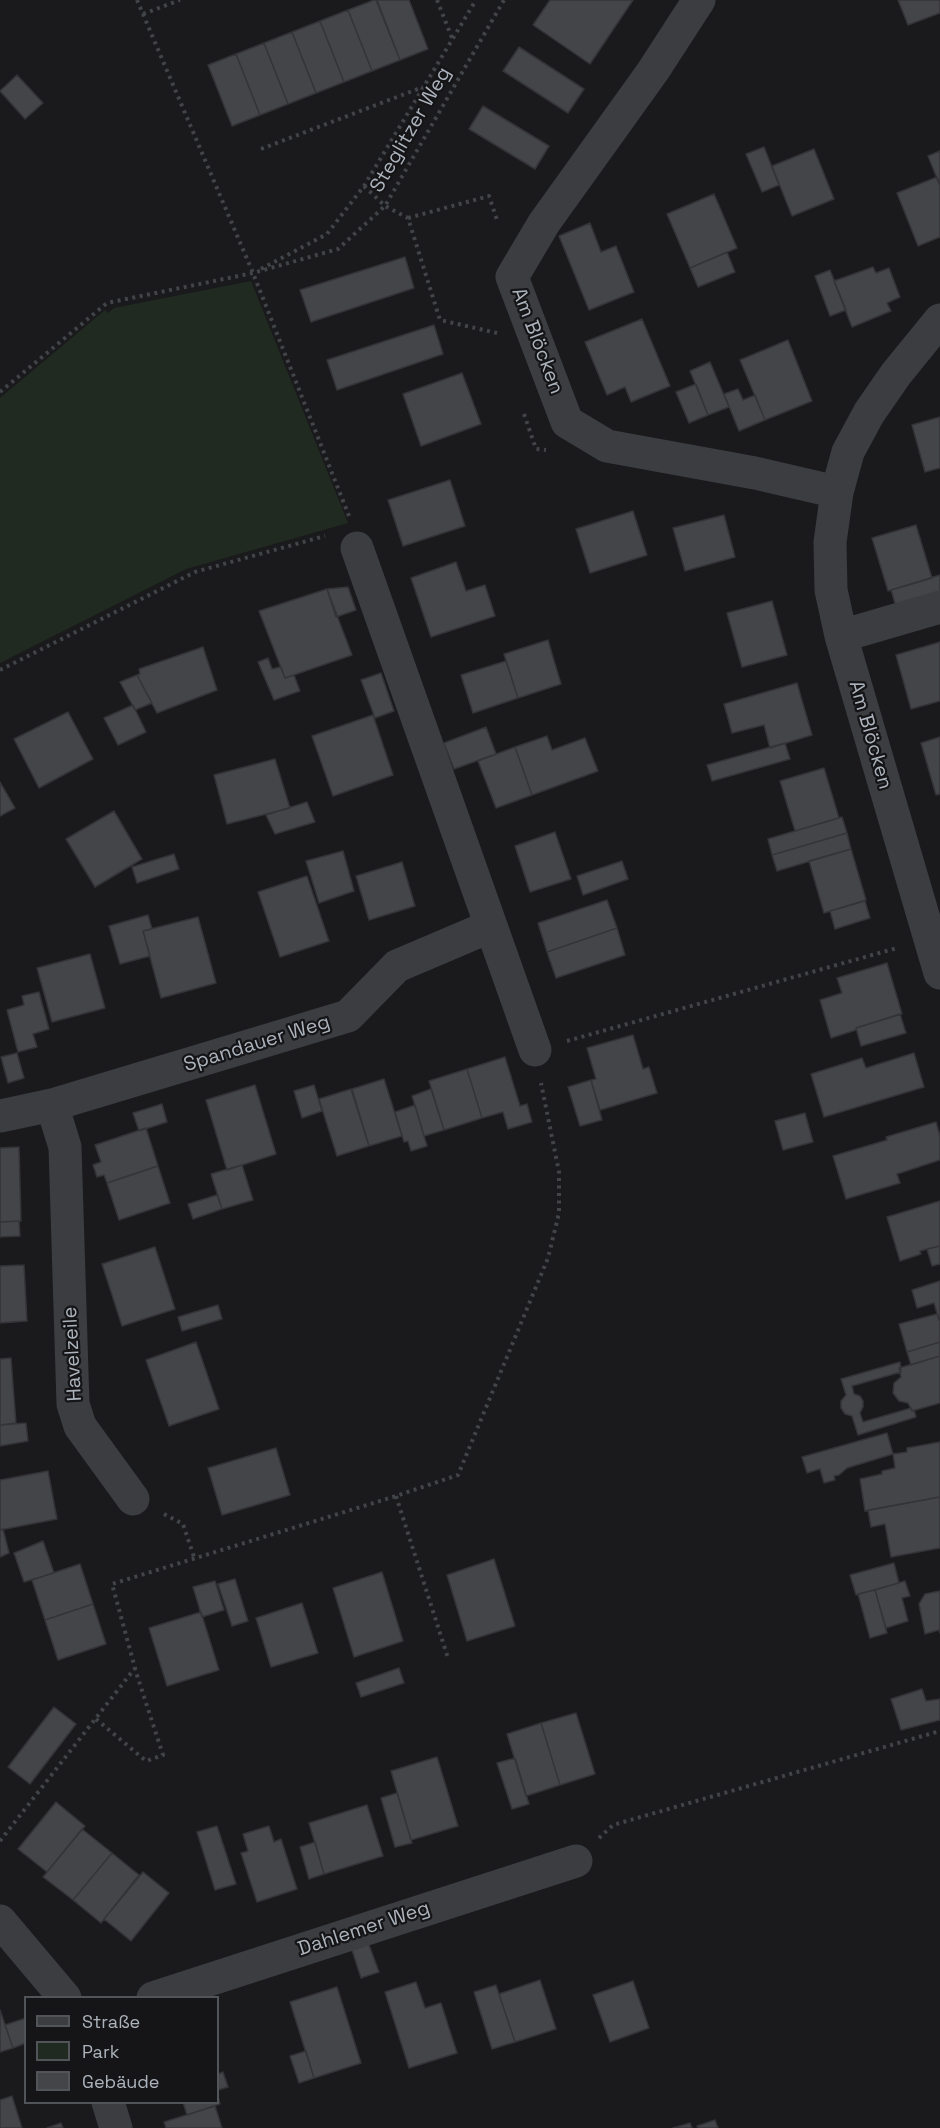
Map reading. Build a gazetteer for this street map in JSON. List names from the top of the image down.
{
  "streets": {
    "street": [
      "Am Blöcken",
      "Spandauer Weg",
      "Havelzeile",
      "Dahlemer Weg"
    ],
    "path": ["Steglitzer Weg"]
  },
  "crossings": [
    ["Spandauer Weg", "Havelzeile"]
  ],
  "legend": ["Straße", "Park", "Gebäude"]
}
